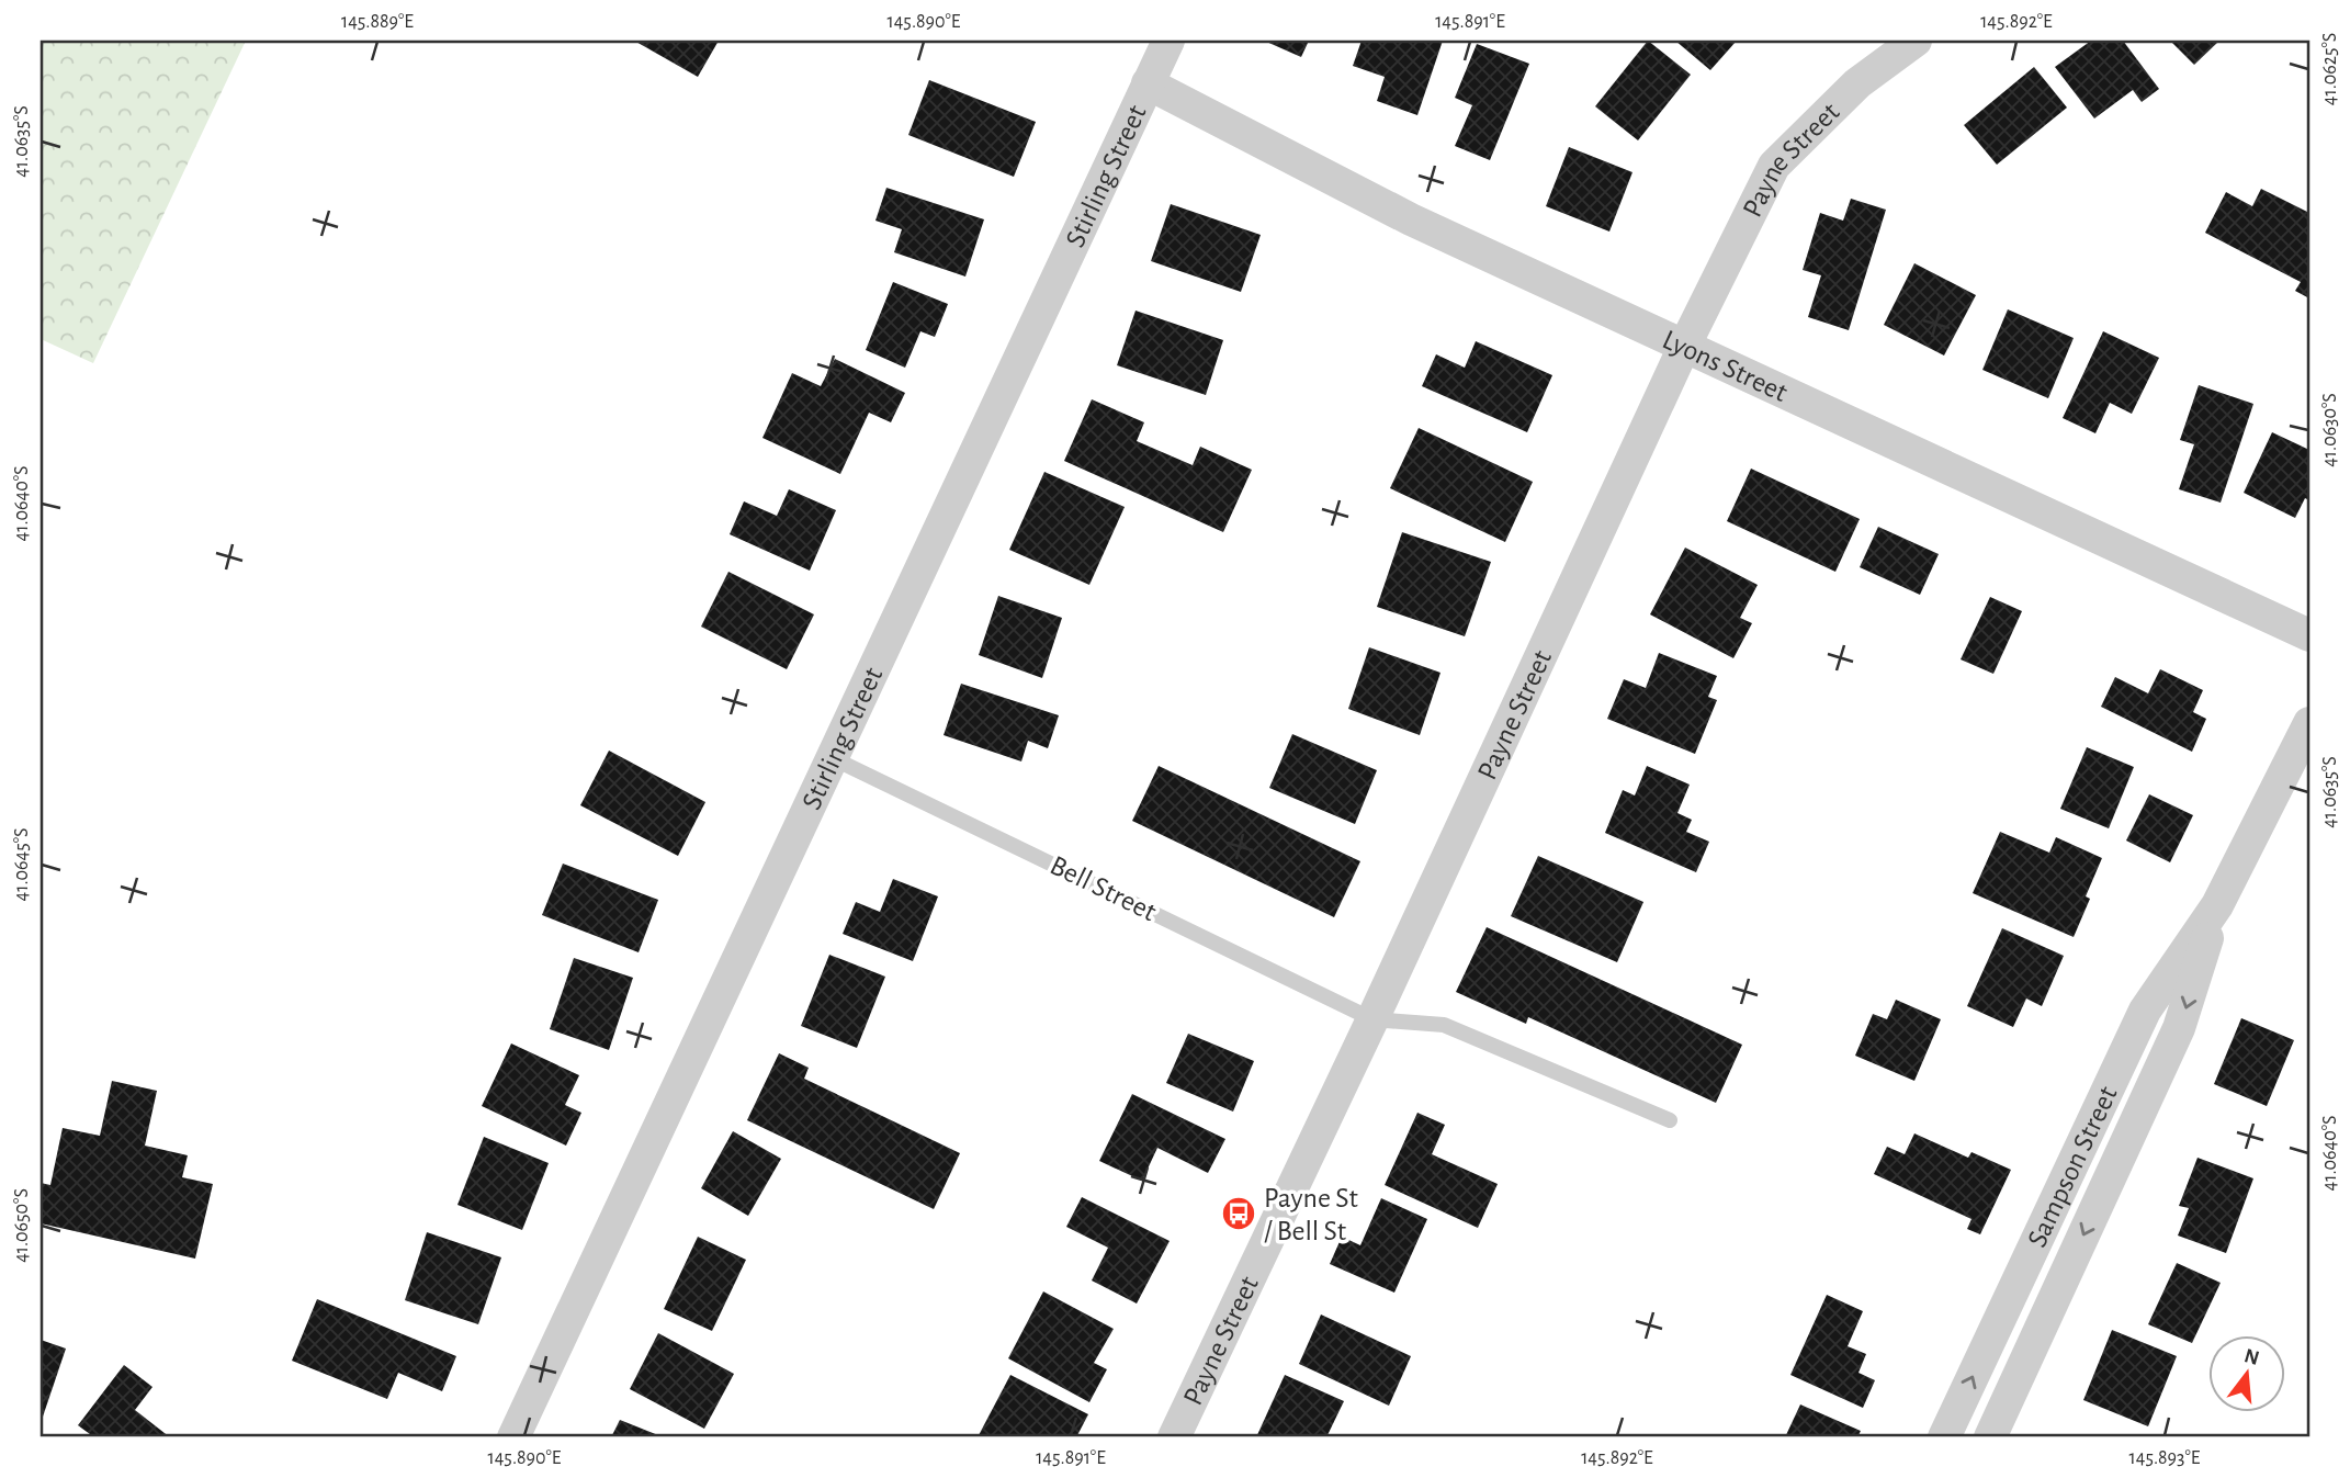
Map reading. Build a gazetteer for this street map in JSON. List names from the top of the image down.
{
  "streets": {
    "street": [
      "Payne Street",
      "Stirling Street",
      "Lyons Street",
      "Sampson Street"
    ],
    "lane": ["Bell Street"]
  },
  "crossings": [
    ["Payne Street", "Lyons Street"],
    ["Payne Street", "Bell Street"],
    ["Stirling Street", "Lyons Street"],
    ["Stirling Street", "Bell Street"]
  ],
  "places": {
    "bus stop": ["Payne St / Bell St"]
  },
  "north": "top",
  "coordinates": [
    "145.889°E",
    "145.890°E",
    "145.891°E",
    "145.892°E",
    "41.0625°S",
    "41.0635°S",
    "41.0630°S",
    "41.0640°S",
    "41.0645°S",
    "41.0650°S",
    "145.893°E"
  ]
}
